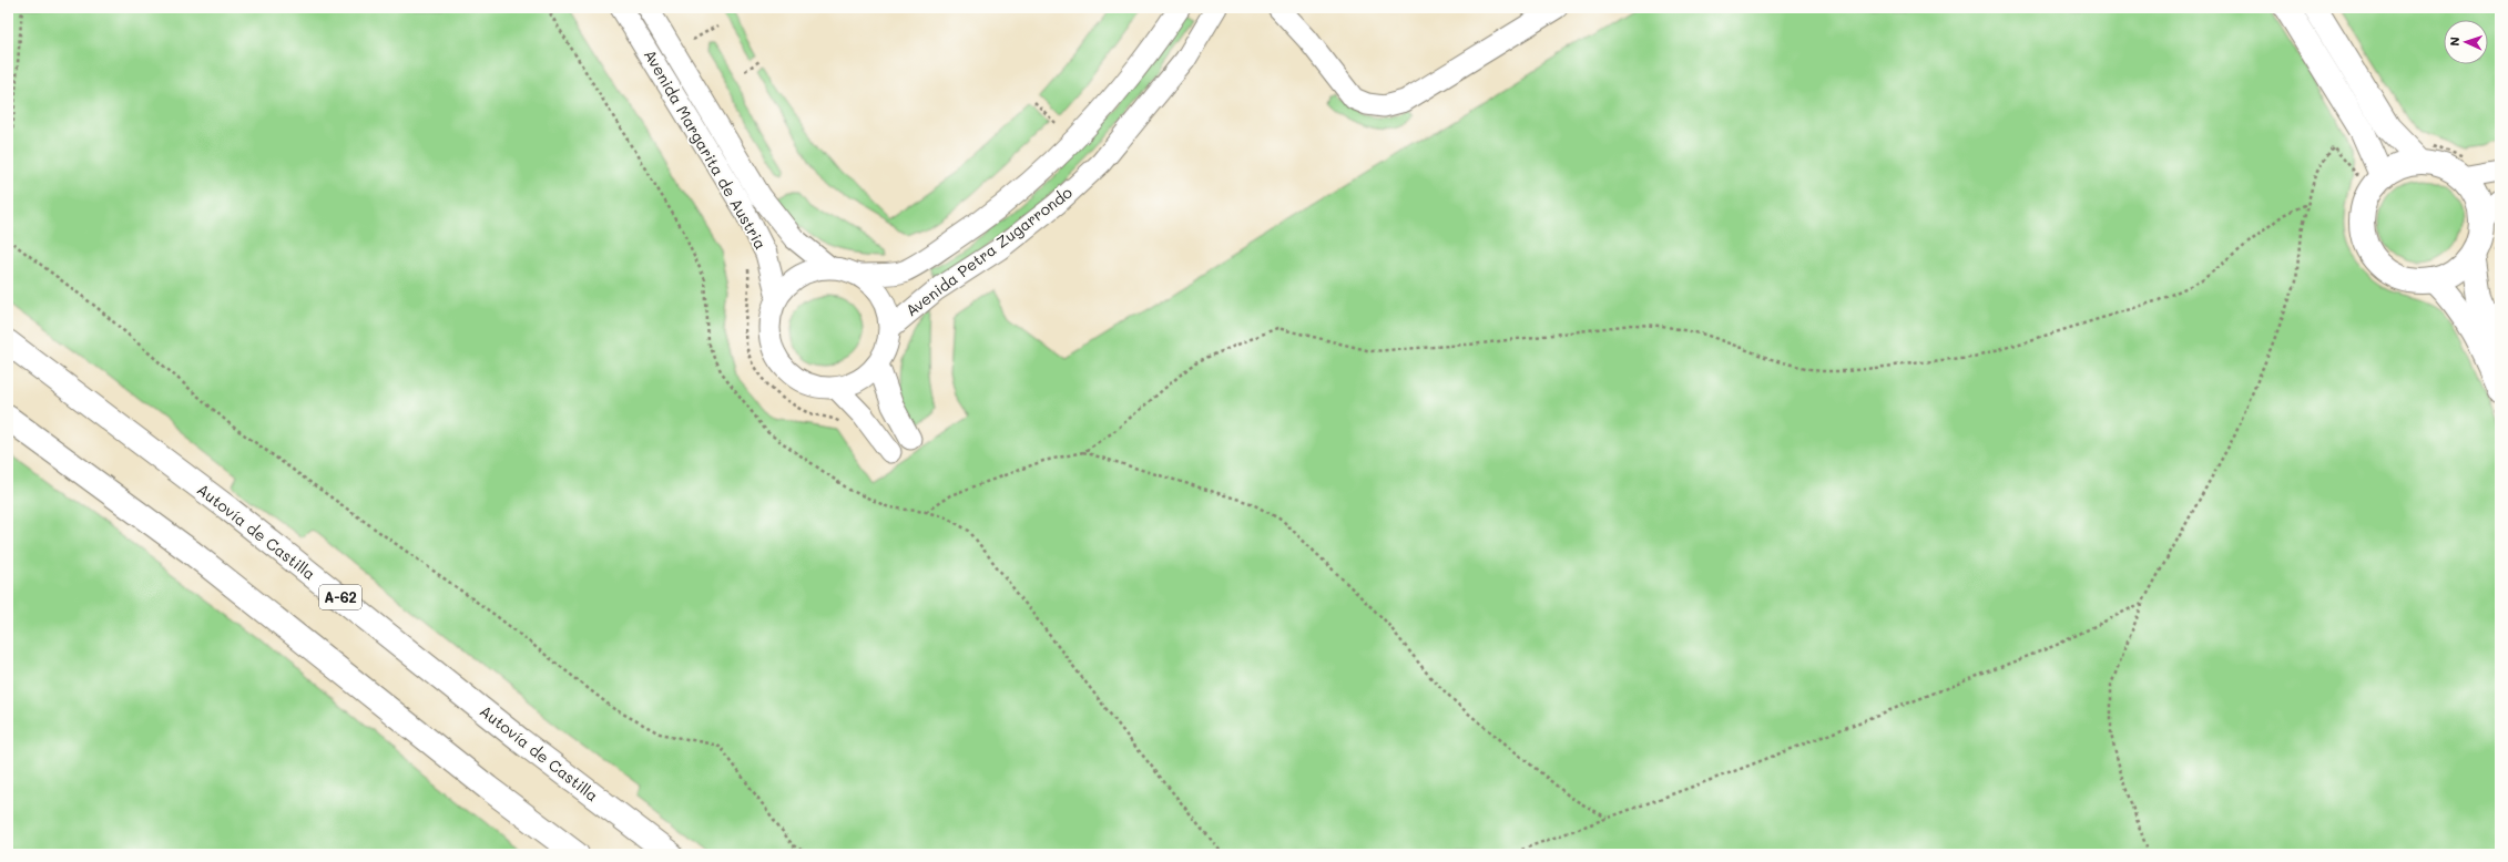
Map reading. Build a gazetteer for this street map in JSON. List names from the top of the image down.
{
  "streets": {
    "main road": ["Autovía de Castilla", "A-62"],
    "street": ["Avenida Margarita de Austria", "Avenida Petra Zugarrondo"]
  },
  "crossings": [
    ["Avenida Margarita de Austria", "Avenida Petra Zugarrondo"]
  ],
  "north": "left"
}
